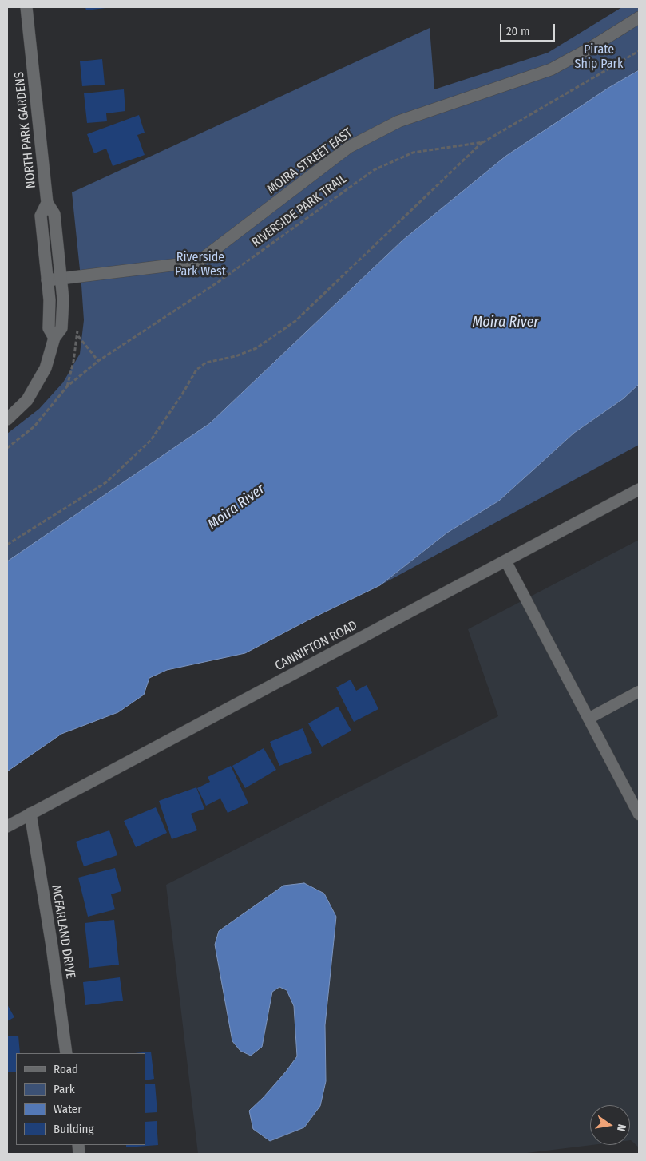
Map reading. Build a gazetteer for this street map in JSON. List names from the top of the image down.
{
  "streets": {
    "street": [
      "NORTH PARK GARDENS",
      "MOIRA STREET EAST",
      "CANNIFTON ROAD",
      "MCFARLAND DRIVE"
    ],
    "path": ["RIVERSIDE PARK TRAIL"]
  },
  "crossings": [
    ["NORTH PARK GARDENS", "MOIRA STREET EAST"],
    ["CANNIFTON ROAD", "MCFARLAND DRIVE"]
  ],
  "water": ["Moira River"],
  "parks": ["Pirate Ship Park", "Riverside Park West"],
  "legend": [
    "Road",
    "Park",
    "Water",
    "Building"
  ],
  "scale_bar": "20 m",
  "north": "right"
}
